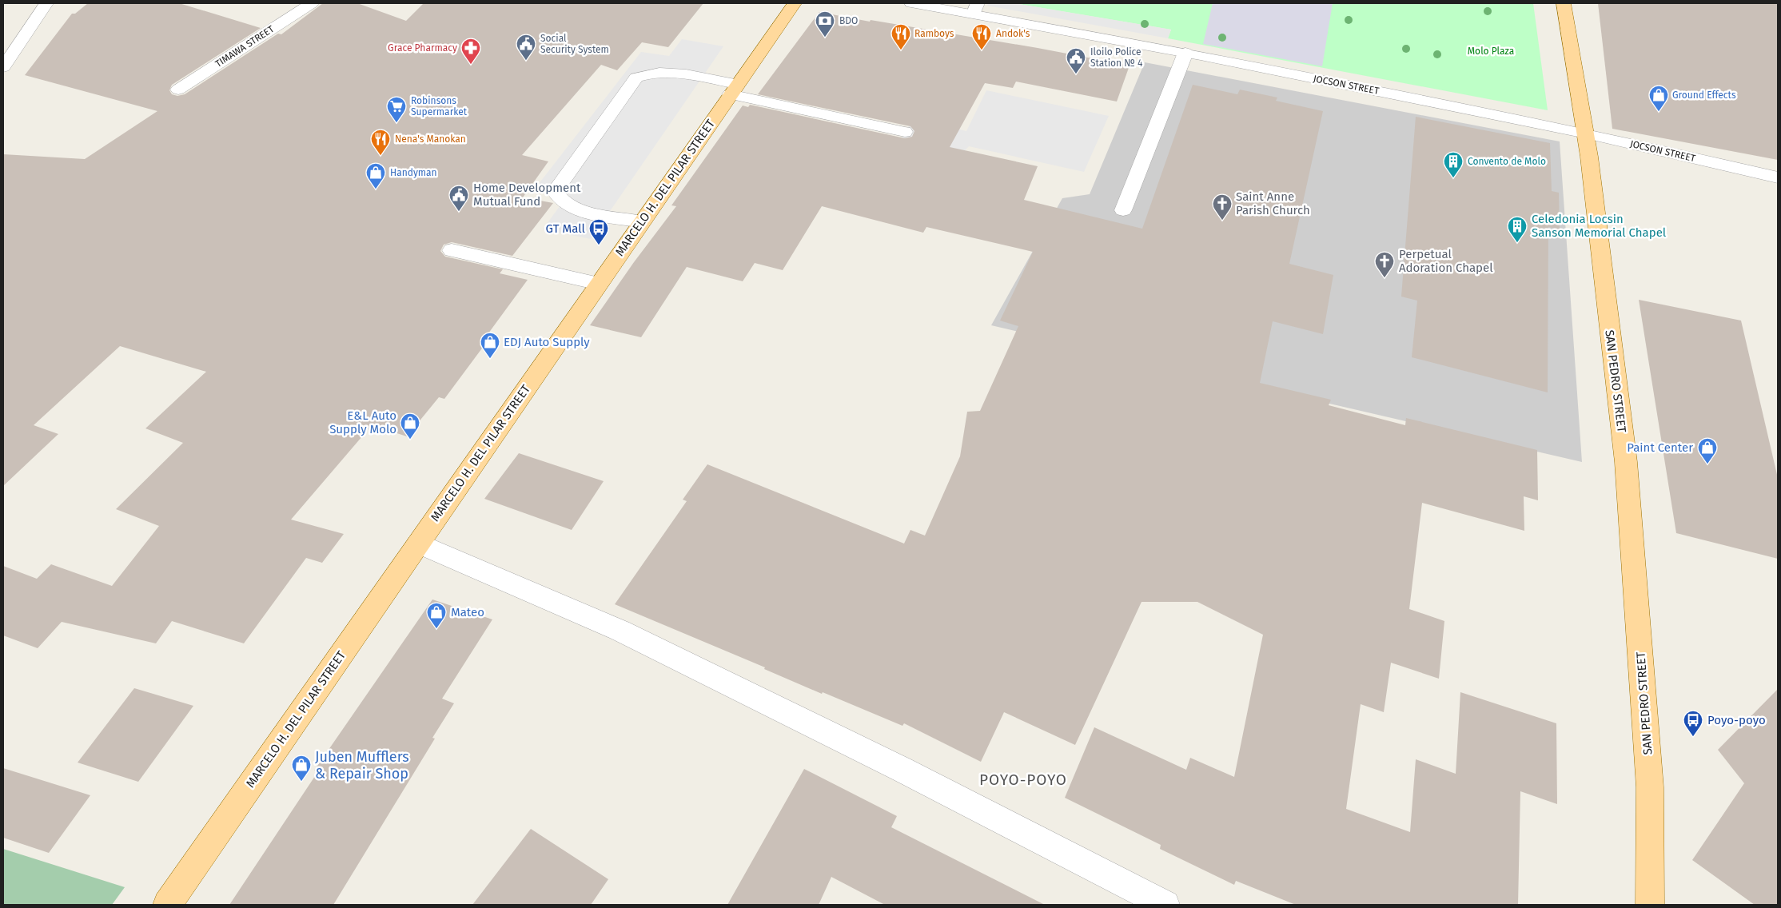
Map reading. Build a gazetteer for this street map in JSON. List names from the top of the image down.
{
  "streets": {
    "main road": ["MARCELO H. DEL PILAR STREET", "SAN PEDRO STREET"],
    "street": ["TIMAWA STREET", "JOCSON STREET"]
  },
  "crossings": [
    ["JOCSON STREET", "SAN PEDRO STREET"]
  ],
  "districts": ["POYO-POYO"],
  "parks": ["Molo Plaza"],
  "places": {
    "bank": ["BDO"],
    "restaurant": ["Ramboys", "Andok's", "Nena's Manokan"],
    "public building": ["Social Security System", "Iloilo Police Station № 4", "Home Development Mutual Fund"],
    "pharmacy": ["Grace Pharmacy"],
    "shop": [
      "Ground Effects",
      "Handyman",
      "EDJ Auto Supply",
      "E&L Auto Supply Molo",
      "Paint Center",
      "Mateo",
      "Juben Mufflers & Repair Shop"
    ],
    "supermarket": ["Robinsons Supermarket"],
    "building": ["Convento de Molo", "Celedonia Locsin Sanson Memorial Chapel"],
    "church": ["Saint Anne Parish Church", "Perpetual Adoration Chapel"],
    "bus stop": ["GT Mall", "Poyo-poyo"]
  }
}
